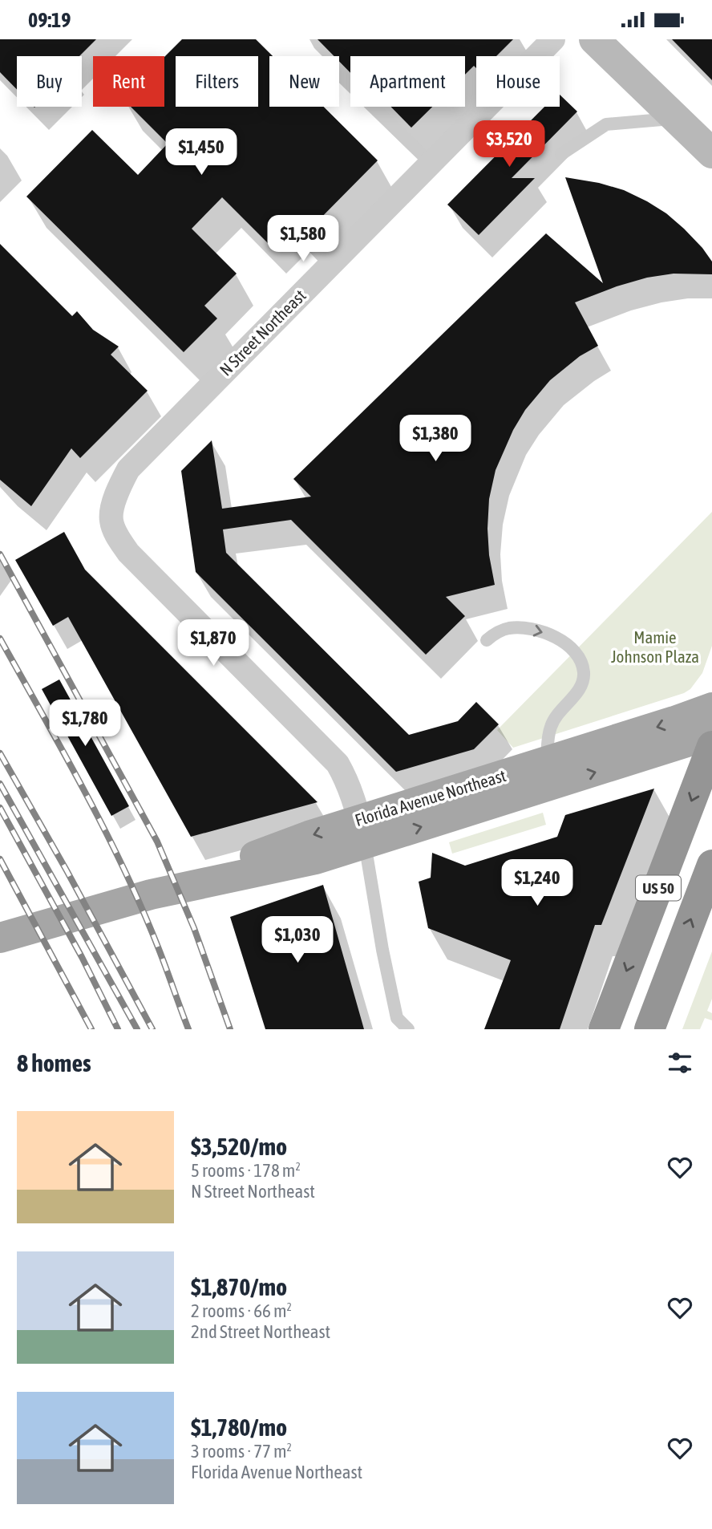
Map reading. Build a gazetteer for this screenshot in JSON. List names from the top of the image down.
{
  "streets": {
    "highway": ["US 50"],
    "main road": ["Florida Avenue Northeast"],
    "street": ["N Street Northeast"]
  },
  "crossings": [
    ["N Street Northeast", "Florida Avenue Northeast"]
  ],
  "parks": ["Mamie Johnson Plaza"],
  "page": {
    "status": "09:19",
    "chip": [
      "Buy",
      "Rent",
      "Filters",
      "New",
      "Apartment",
      "House"
    ],
    "price": [
      "$3,520",
      "$1,450",
      "$1,580",
      "$1,380",
      "$1,870",
      "$1,780",
      "$1,240",
      "$1,030"
    ],
    "heading": "8 homes",
    "list": [
      {
        "name": "$3,520/mo",
        "note": "5 rooms · 178 m² · N Street Northeast"
      },
      {
        "name": "$1,870/mo",
        "note": "2 rooms · 66 m² · 2nd Street Northeast"
      },
      {
        "name": "$1,780/mo",
        "note": "3 rooms · 77 m² · Florida Avenue Northeast"
      }
    ]
  }
}
